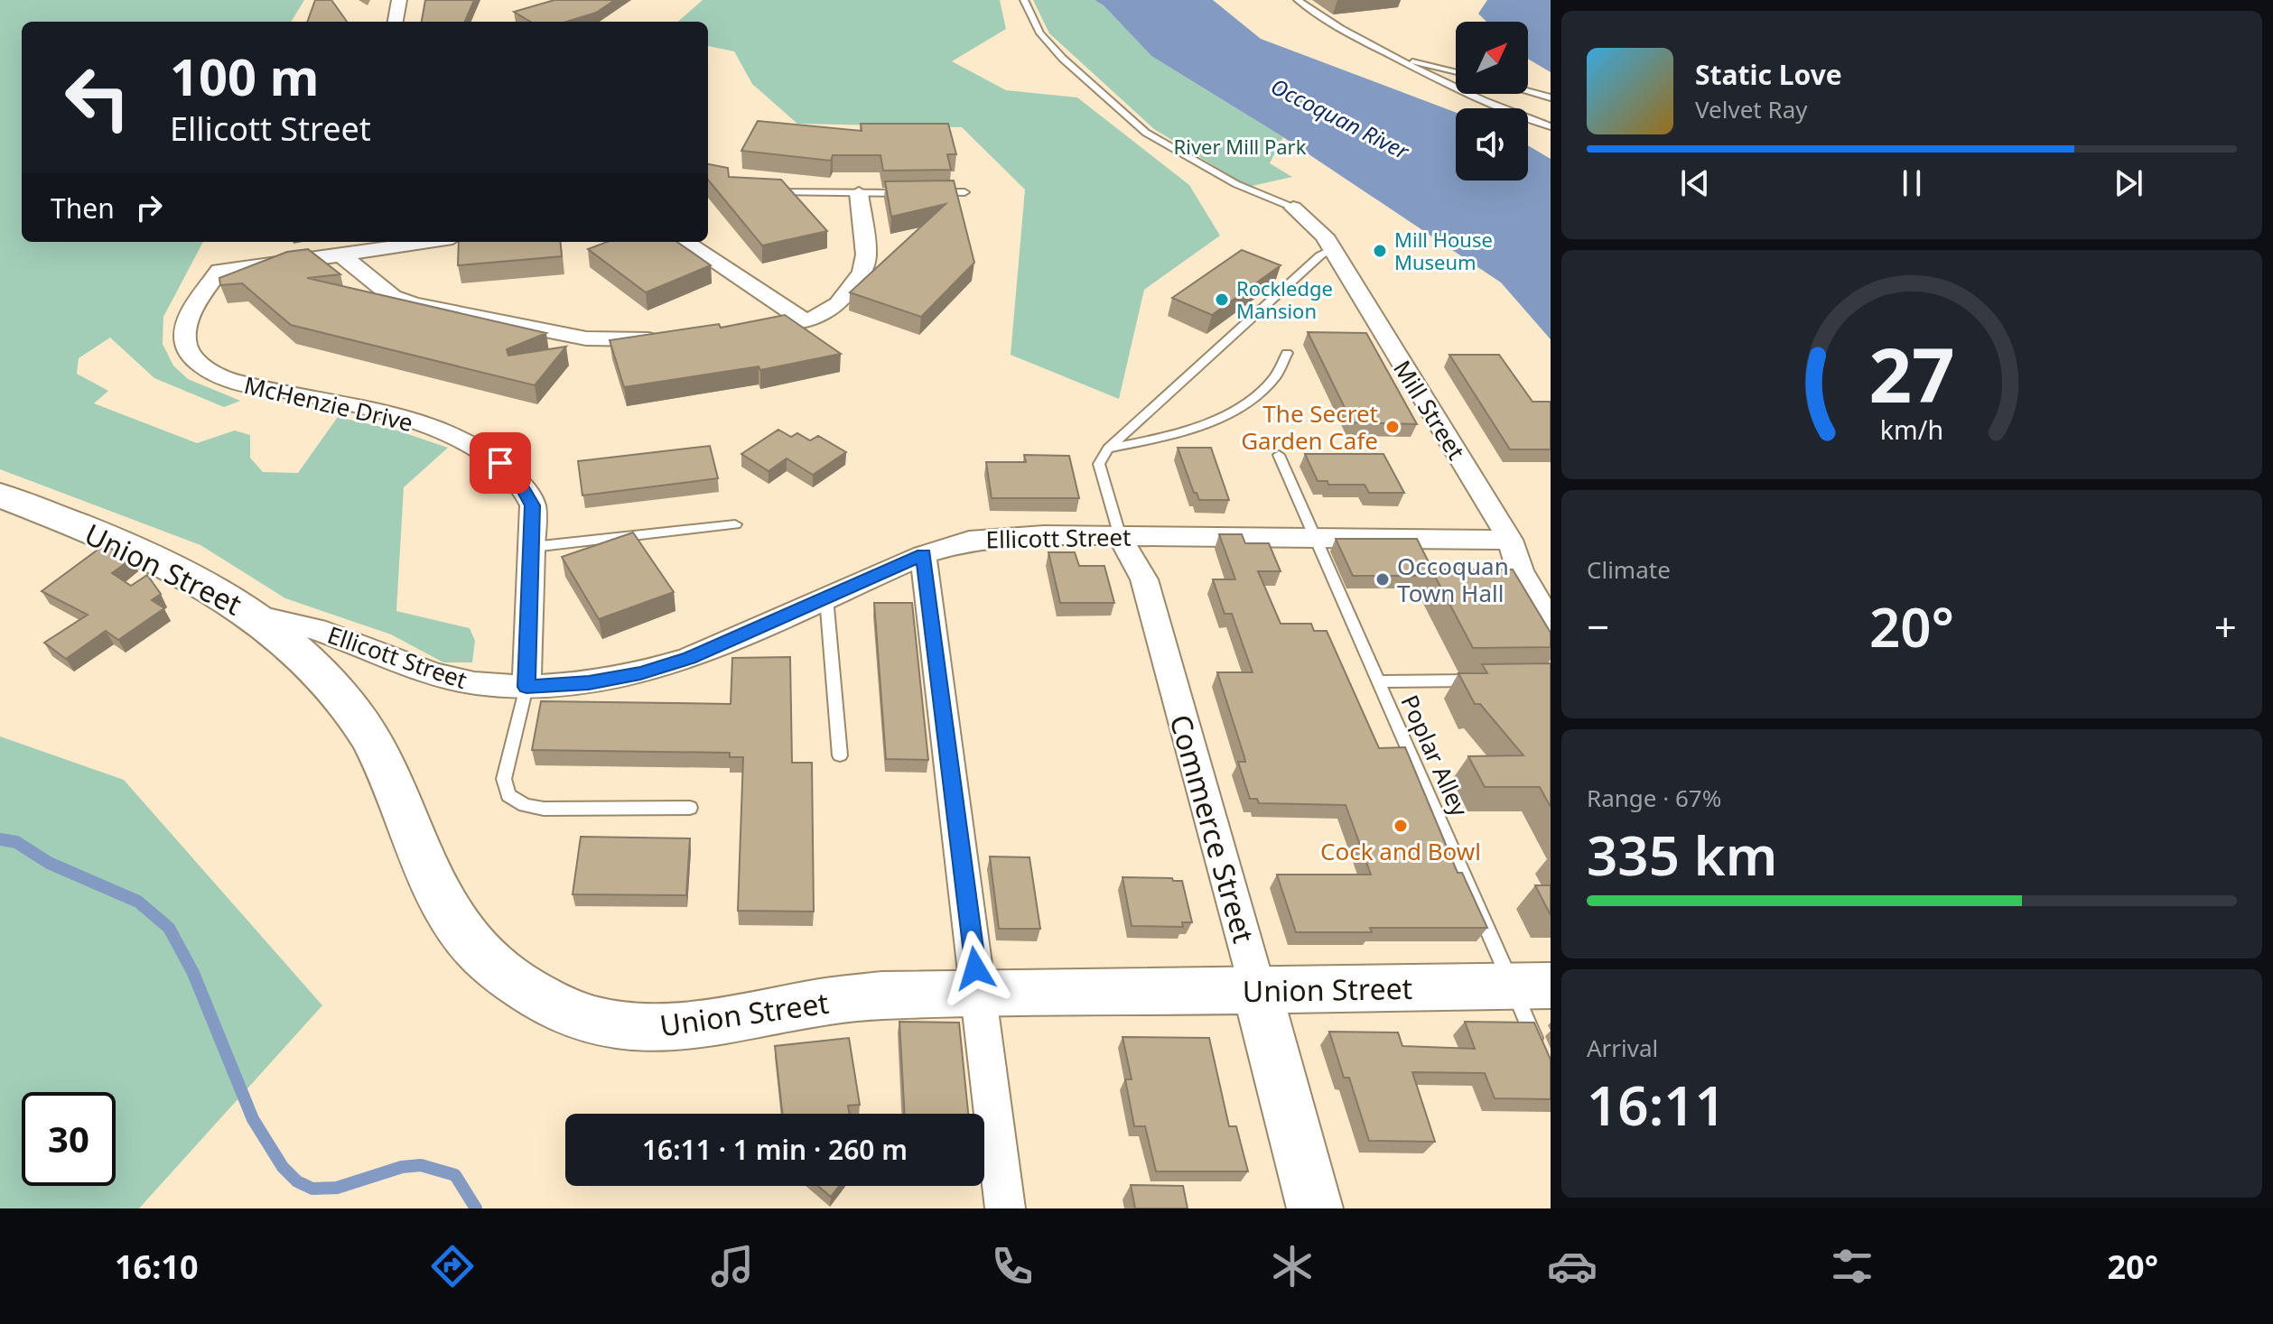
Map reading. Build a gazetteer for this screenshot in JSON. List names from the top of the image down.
{
  "streets": {
    "street": [
      "McHenzie Drive",
      "Mill Street",
      "Ellicott Street",
      "Union Street",
      "Commerce Street"
    ],
    "lane": ["Poplar Alley"]
  },
  "crossings": [
    ["McHenzie Drive", "Ellicott Street"],
    ["Mill Street", "Ellicott Street"],
    ["Ellicott Street", "Union Street"],
    ["Ellicott Street", "Poplar Alley"],
    ["Ellicott Street", "Commerce Street"],
    ["Union Street", "Poplar Alley"],
    ["Union Street", "Commerce Street"]
  ],
  "water": ["Occoquan River"],
  "parks": ["River Mill Park"],
  "places": [
    "Mill House Museum",
    "Rockledge Mansion",
    "The Secret Garden Cafe",
    "Occoquan Town Hall",
    "Cock and Bowl"
  ],
  "north": "top right",
  "page": {
    "turn": ["100 m", "Ellicott Street"],
    "song": ["Static Love", "Velvet Ray"],
    "then": "Then",
    "tile": [
      "Climate",
      ["Range · 67%", "335 km"],
      ["Arrival", "16:11"]
    ],
    "heat": ["−", "20°", "+"],
    "limit": "30",
    "trip": "16:11 · 1 min · 260 m",
    "tabs": ["16:10", "20°"],
    "gauge": ["27", "km/h"]
  }
}
